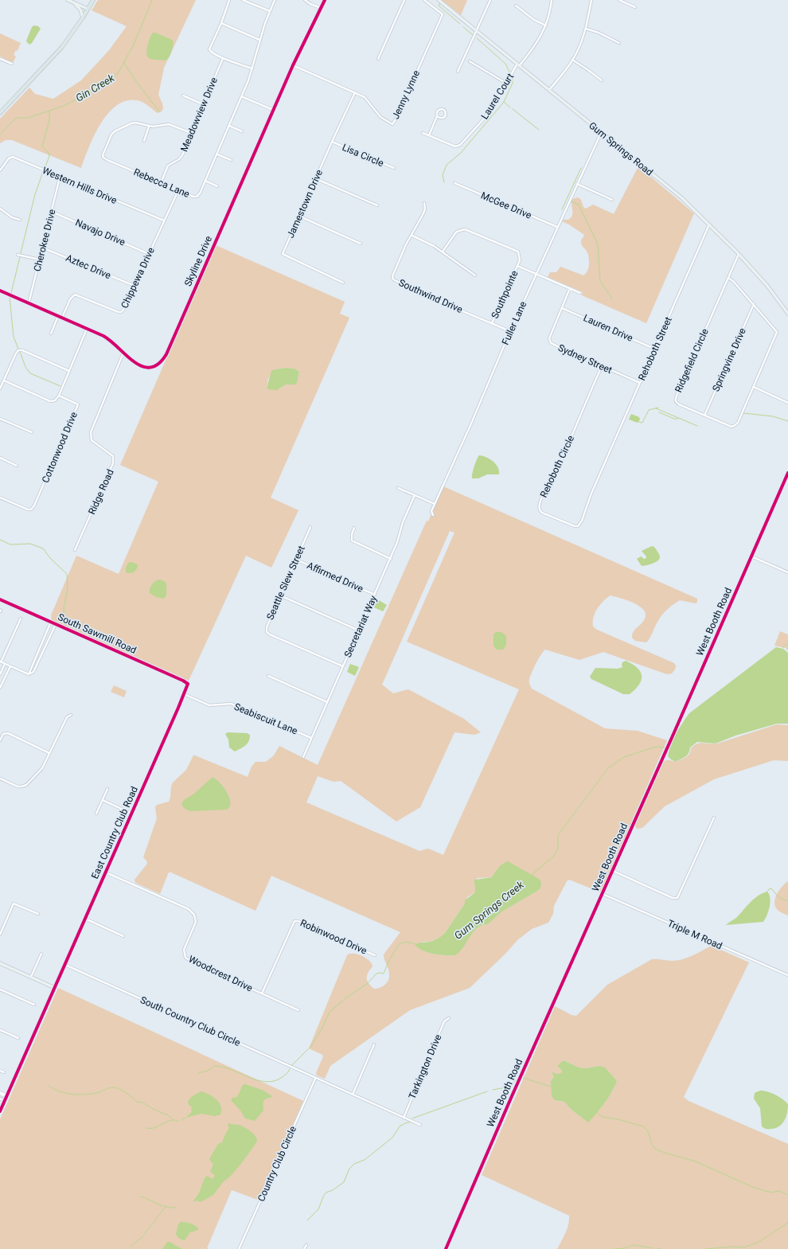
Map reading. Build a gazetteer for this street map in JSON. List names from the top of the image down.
{
  "streets": {
    "street": [
      "Jenny Lynne",
      "Laurel Court",
      "Meadowview Drive",
      "Gum Springs Road",
      "Lisa Circle",
      "Rebecca Lane",
      "Western Hills Drive",
      "Jamestown Drive",
      "McGee Drive",
      "Navajo Drive",
      "Cherokee Drive",
      "Skyline Drive",
      "Aztec Drive",
      "Chippewa Drive",
      "Southpointe",
      "Southwind Drive",
      "Fuller Lane",
      "Lauren Drive",
      "Rehoboth Street",
      "Sydney Street",
      "Springvine Drive",
      "Ridgefield Circle",
      "Cottonwood Drive",
      "Rehoboth Circle",
      "Ridge Road",
      "Affirmed Drive",
      "Seattle Slew Street",
      "West Booth Road",
      "Secretariat Way",
      "South Sawmill Road",
      "Seabiscuit Lane",
      "East Country Club Road",
      "Triple M Road",
      "Robinwood Drive",
      "Woodcrest Drive",
      "South Country Club Circle",
      "Tarkington Drive",
      "Country Club Circle"
    ]
  },
  "crossings": [
    ["Jenny Lynne", "Jamestown Drive"],
    ["Jenny Lynne", "Skyline Drive"],
    ["Laurel Court", "Gum Springs Road"],
    ["Meadowview Drive", "Rebecca Lane"],
    ["Gum Springs Road", "Fuller Lane"],
    ["Gum Springs Road", "Rehoboth Street"],
    ["Gum Springs Road", "Ridgefield Circle"],
    ["Lisa Circle", "Jamestown Drive"],
    ["Rebecca Lane", "Chippewa Drive"],
    ["Western Hills Drive", "Cherokee Drive"],
    ["Western Hills Drive", "Chippewa Drive"],
    ["McGee Drive", "Fuller Lane"],
    ["Navajo Drive", "Cherokee Drive"],
    ["Navajo Drive", "Chippewa Drive"],
    ["Cherokee Drive", "Skyline Drive"],
    ["Cherokee Drive", "Aztec Drive"],
    ["Skyline Drive", "Chippewa Drive"],
    ["Skyline Drive", "Ridge Road"],
    ["Aztec Drive", "Chippewa Drive"],
    ["Southpointe", "Southwind Drive"],
    ["Southwind Drive", "Fuller Lane"],
    ["Lauren Drive", "Rehoboth Street"],
    ["Lauren Drive", "Sydney Street"],
    ["Rehoboth Street", "Sydney Street"],
    ["Rehoboth Street", "Rehoboth Circle"],
    ["Sydney Street", "Rehoboth Circle"],
    ["Springvine Drive", "Ridgefield Circle"],
    ["Affirmed Drive", "Seattle Slew Street"],
    ["Affirmed Drive", "Secretariat Way"],
    ["Seattle Slew Street", "Secretariat Way"],
    ["West Booth Road", "Triple M Road"],
    ["Secretariat Way", "Seabiscuit Lane"],
    ["South Sawmill Road", "East Country Club Road"],
    ["Seabiscuit Lane", "East Country Club Road"],
    ["East Country Club Road", "Woodcrest Drive"],
    ["East Country Club Road", "South Country Club Circle"],
    ["Robinwood Drive", "Woodcrest Drive"],
    ["South Country Club Circle", "Tarkington Drive"],
    ["South Country Club Circle", "Country Club Circle"]
  ],
  "water": ["Gin Creek", "Gum Springs Creek"]
}
